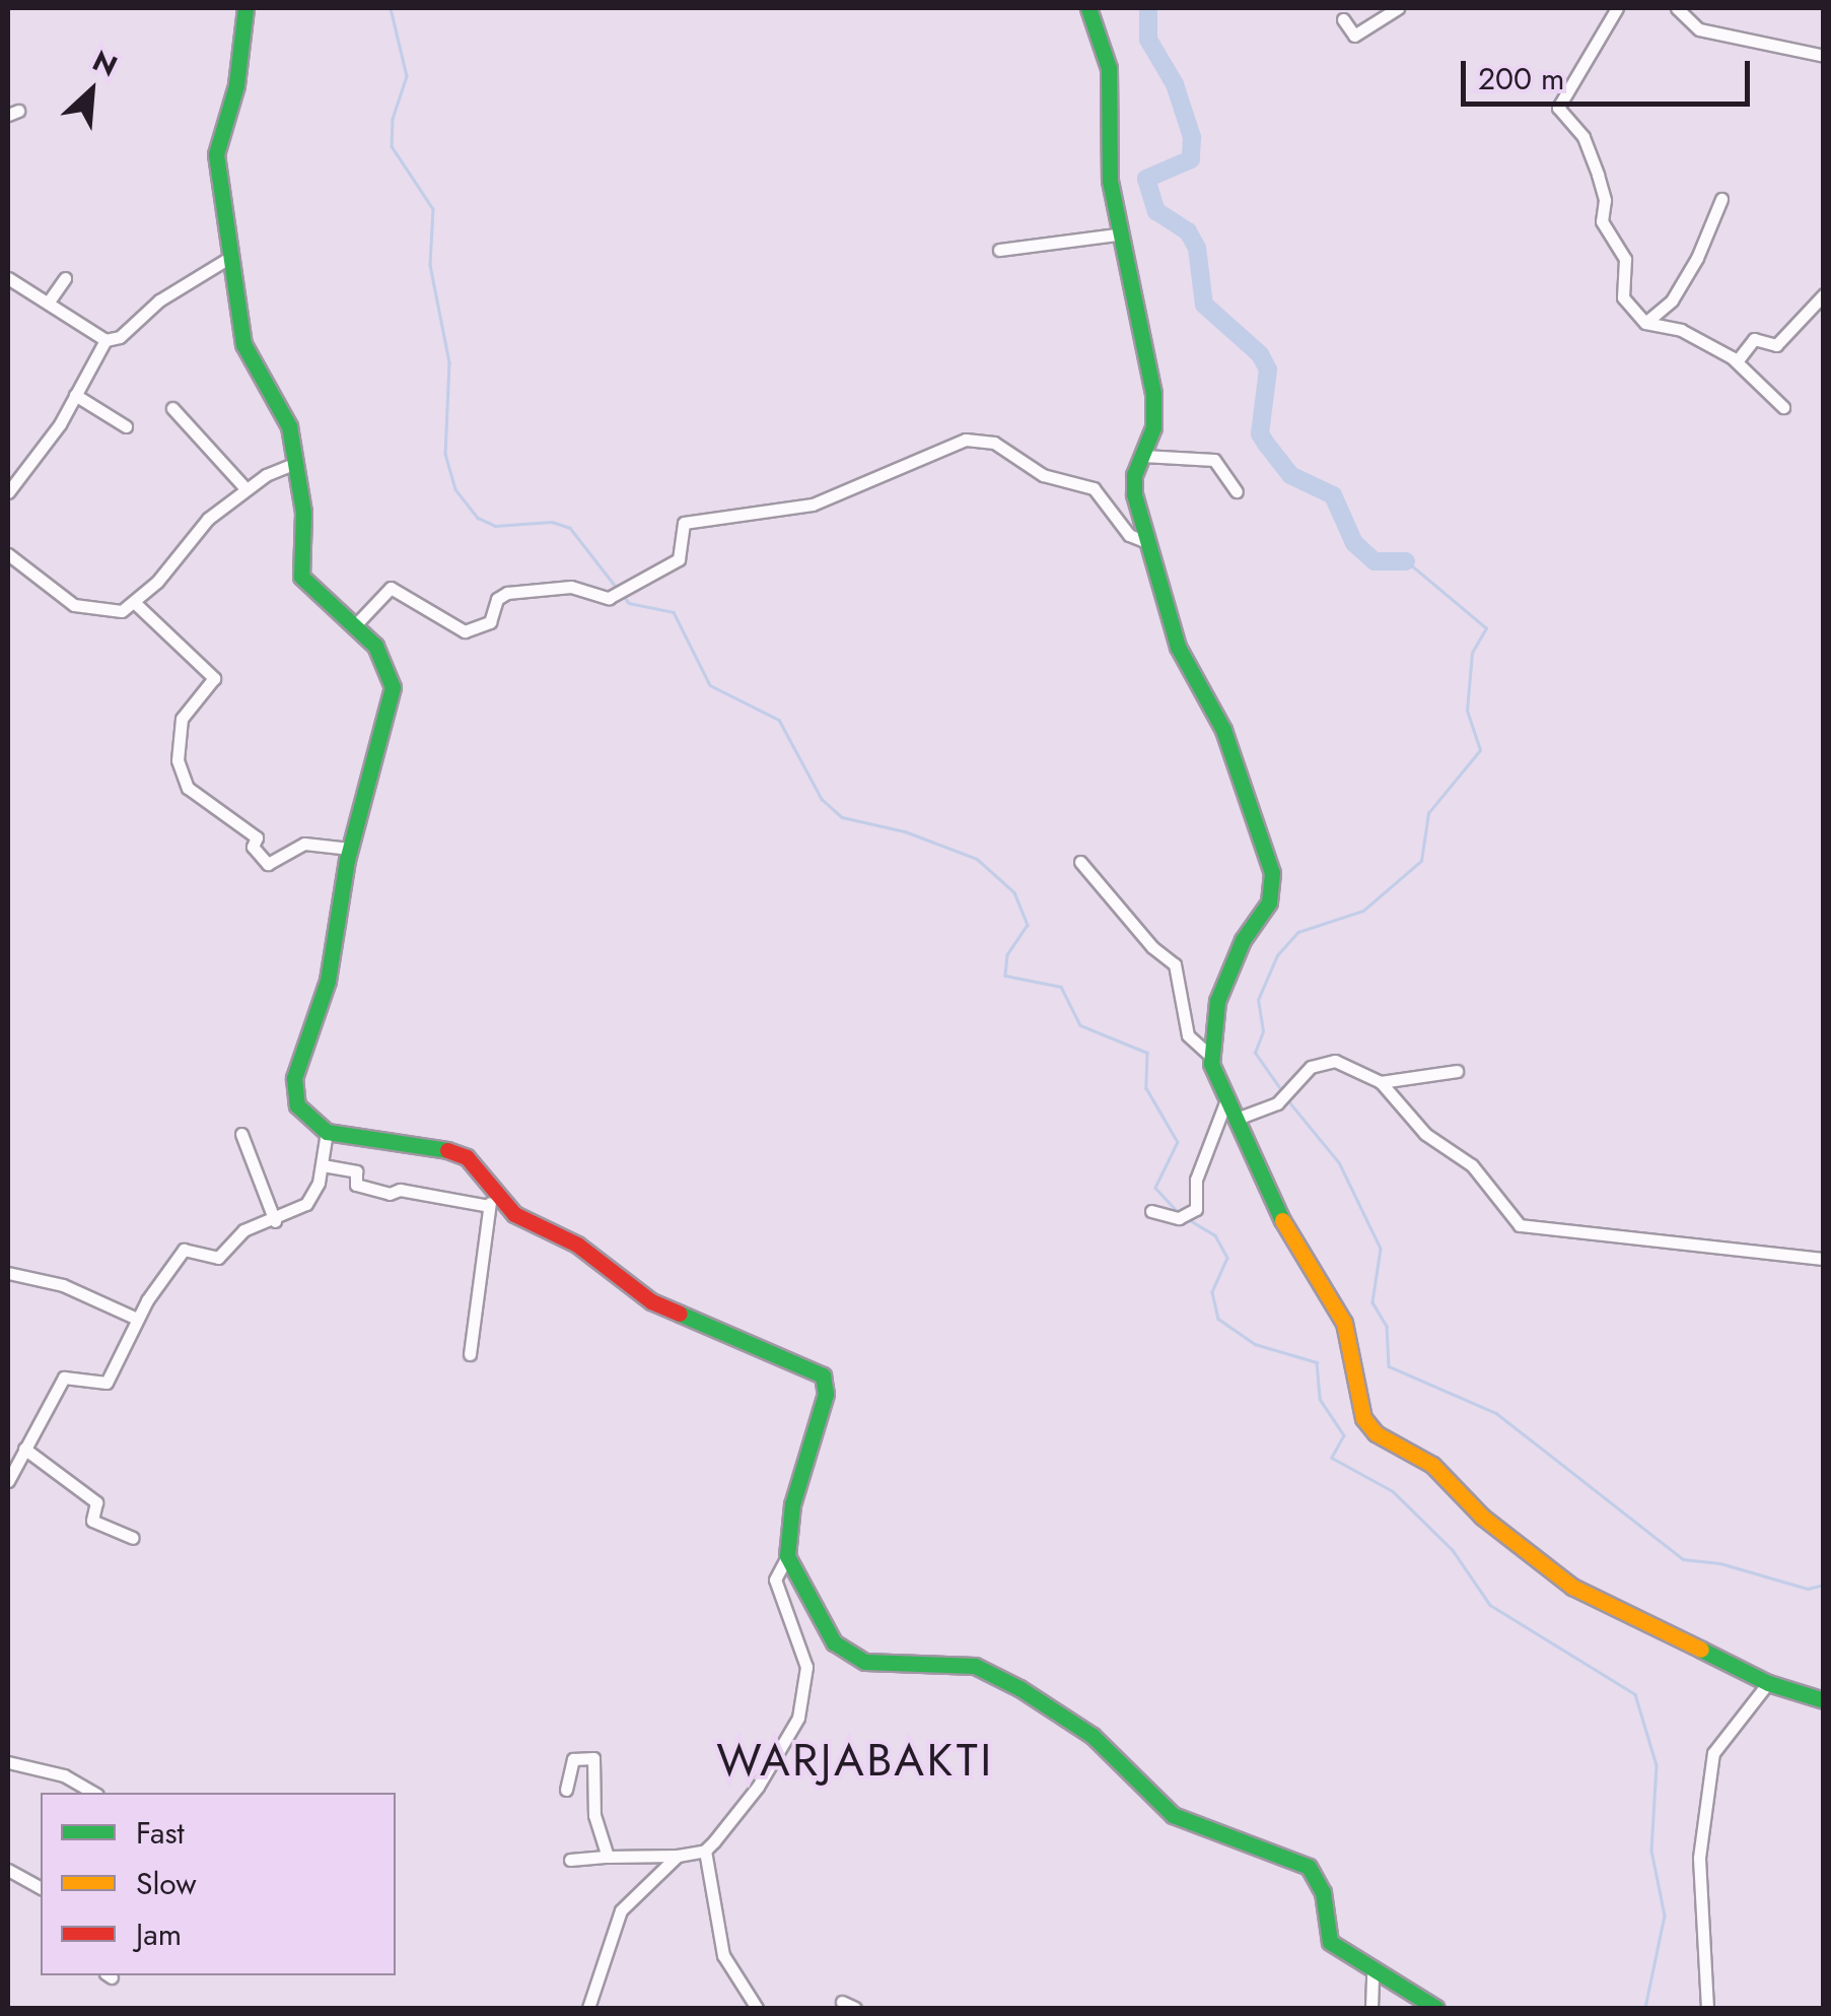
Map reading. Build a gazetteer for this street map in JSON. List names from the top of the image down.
{
  "districts": ["WARJABAKTI"],
  "legend": ["Fast", "Slow", "Jam"],
  "scale_bar": "200 m",
  "north": "top right"
}
